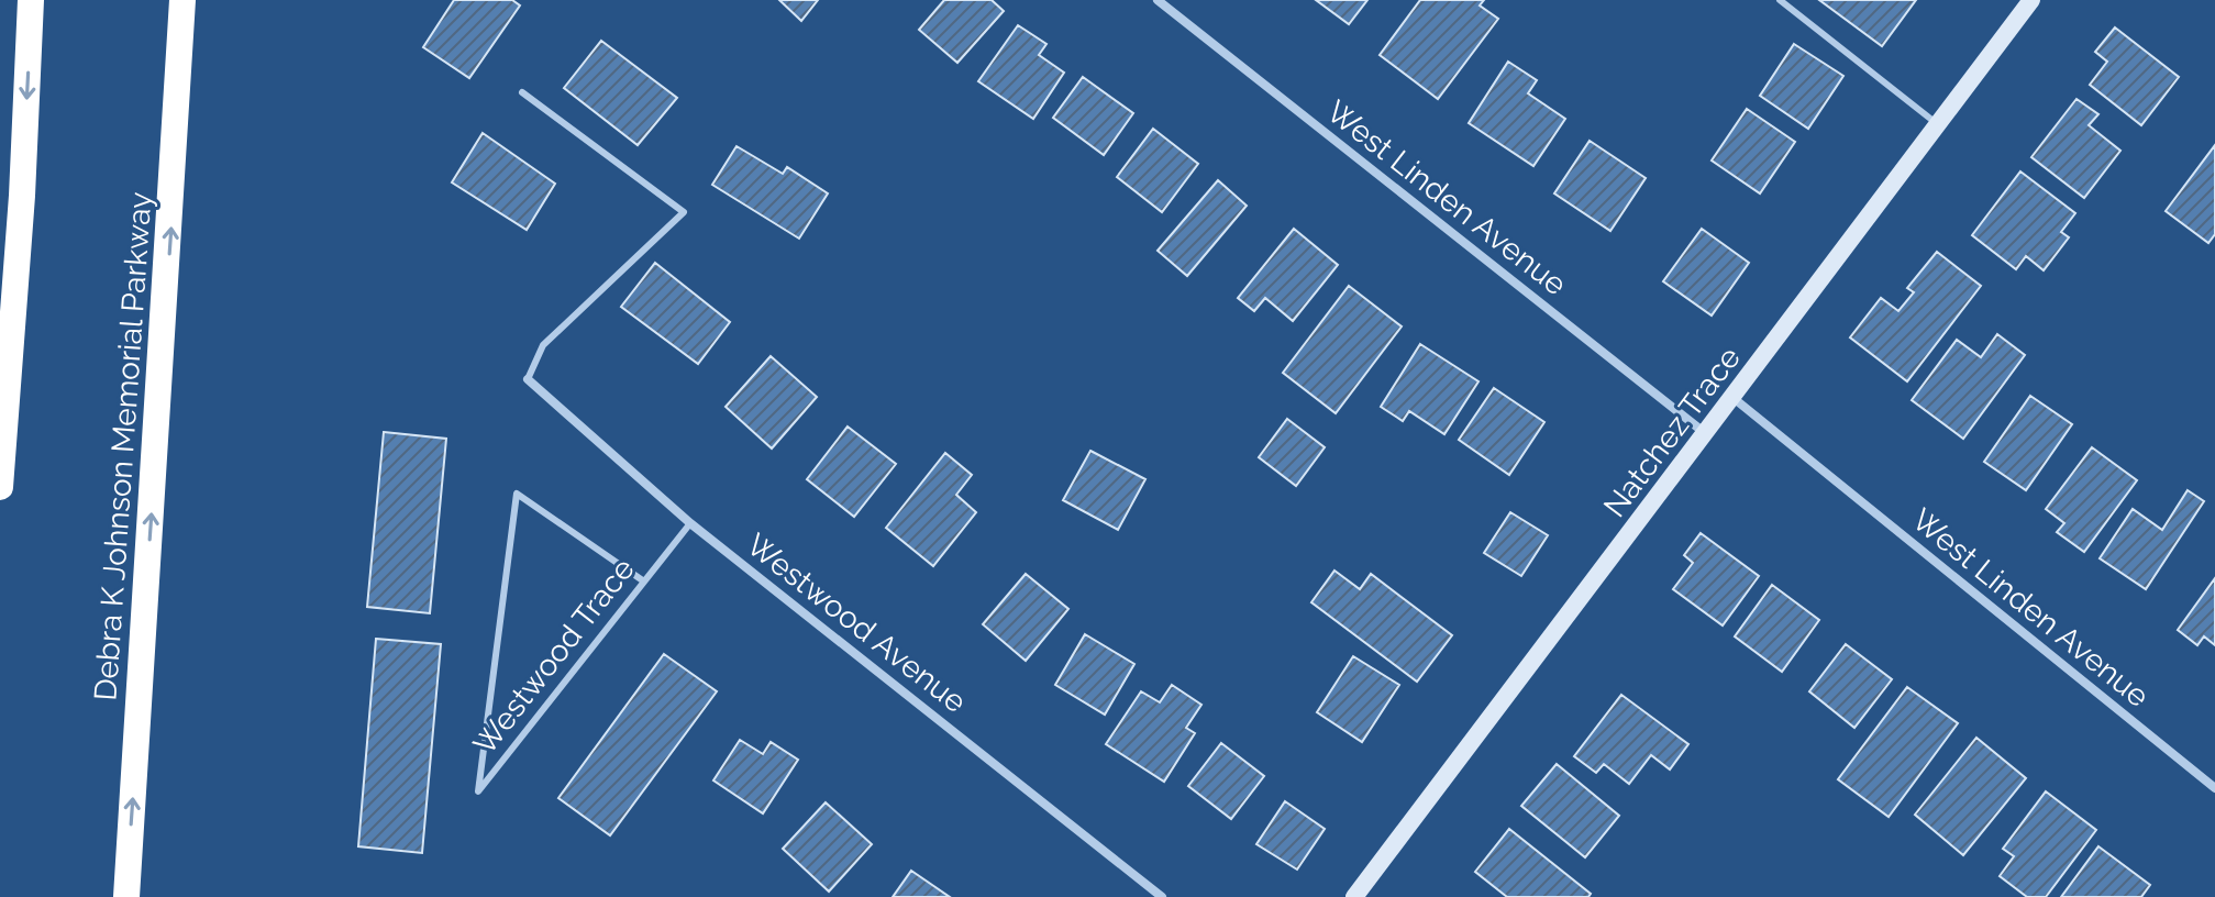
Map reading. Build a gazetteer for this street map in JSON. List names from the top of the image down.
{
  "streets": {
    "highway": ["Debra K Johnson Memorial Parkway"],
    "main road": ["Natchez Trace"],
    "street": ["West Linden Avenue", "Westwood Avenue"],
    "lane": ["Westwood Trace"]
  },
  "crossings": [
    ["West Linden Avenue", "Natchez Trace"],
    ["Westwood Avenue", "Westwood Trace"]
  ]
}
